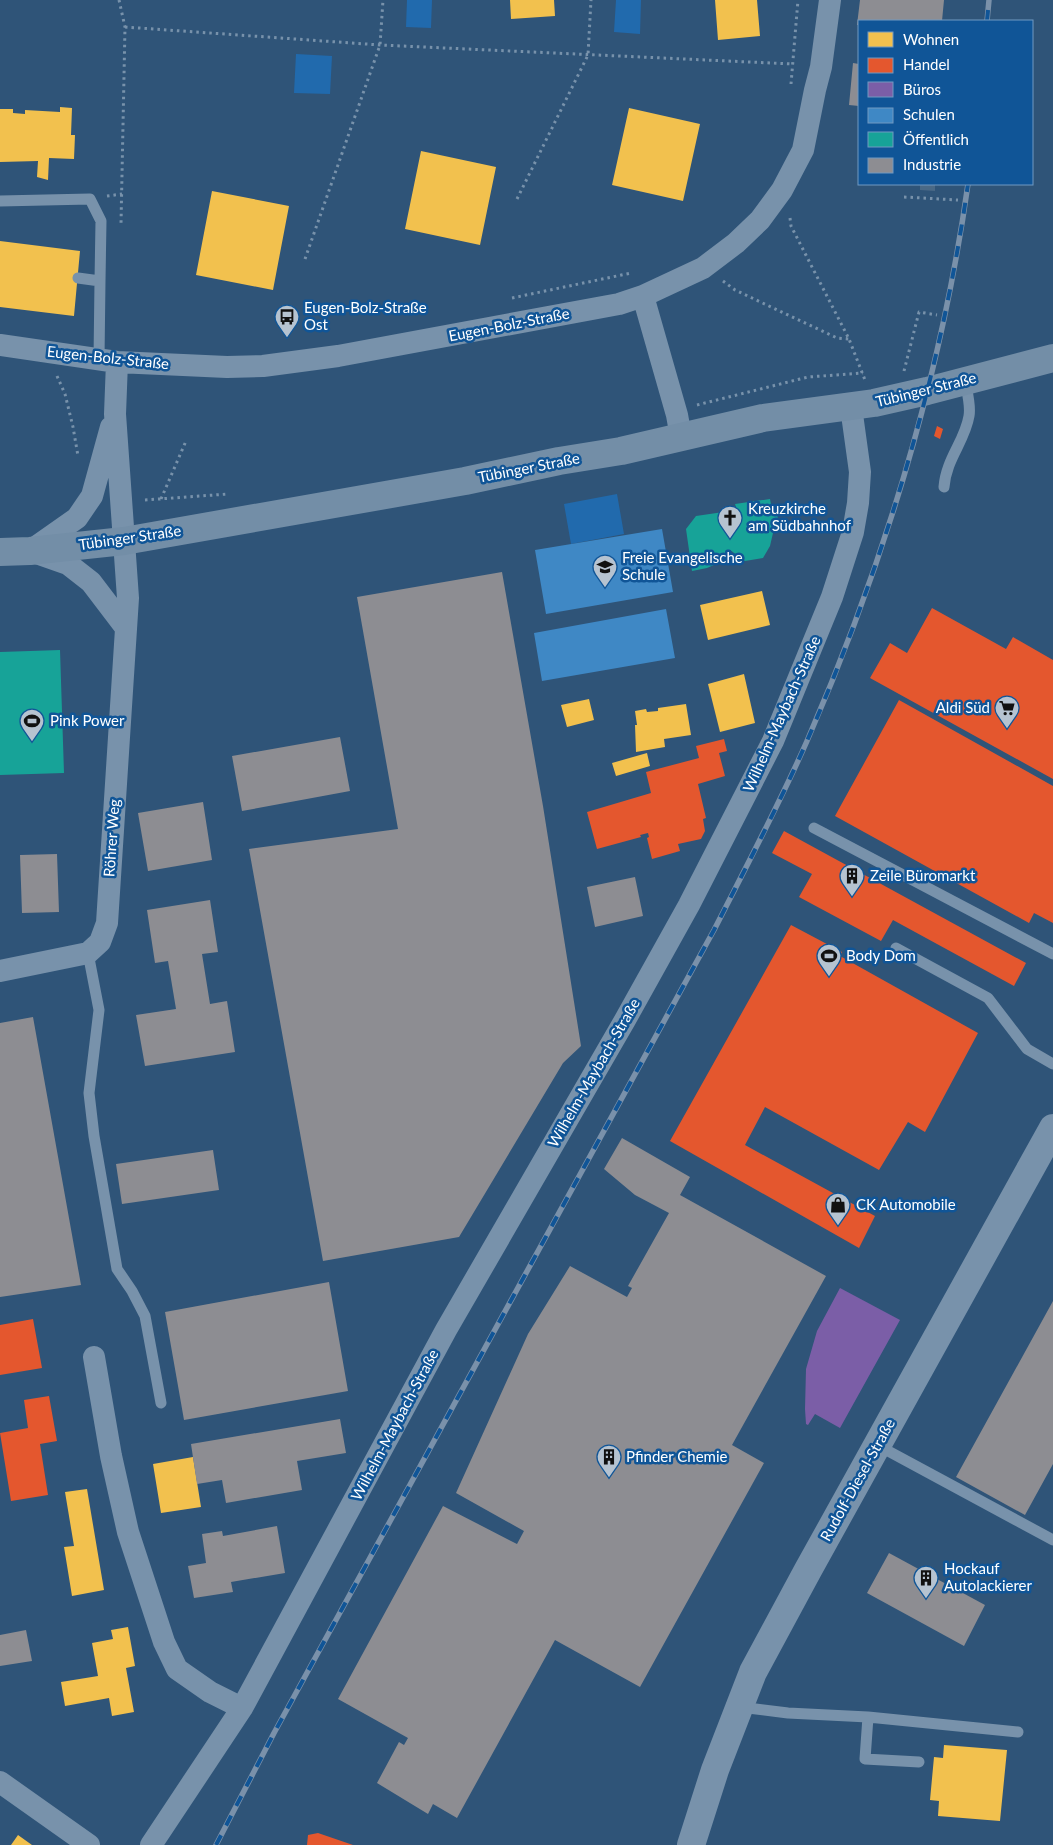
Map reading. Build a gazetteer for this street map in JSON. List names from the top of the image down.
{
  "streets": {
    "main road": ["Tübinger Straße"],
    "street": [
      "Eugen-Bolz-Straße",
      "Wilhelm-Maybach-Straße",
      "Röhrer Weg",
      "Rudolf-Diesel-Straße"
    ]
  },
  "crossings": [
    ["Tübinger Straße", "Wilhelm-Maybach-Straße"],
    ["Tübinger Straße", "Röhrer Weg"]
  ],
  "places": {
    "bus stop": ["Eugen-Bolz-Straße Ost"],
    "church": ["Kreuzkirche am Südbahnhof"],
    "school or university": ["Freie Evangelische Schule"],
    "supermarket": ["Aldi Süd"],
    "sports": ["Pink Power", "Body Dom"],
    "building": ["Zeile Büromarkt", "Pfinder Chemie", "Hockauf Autolackierer"],
    "shop": ["CK Automobile"]
  },
  "legend": [
    "Wohnen",
    "Handel",
    "Büros",
    "Schulen",
    "Öffentlich",
    "Industrie"
  ]
}
